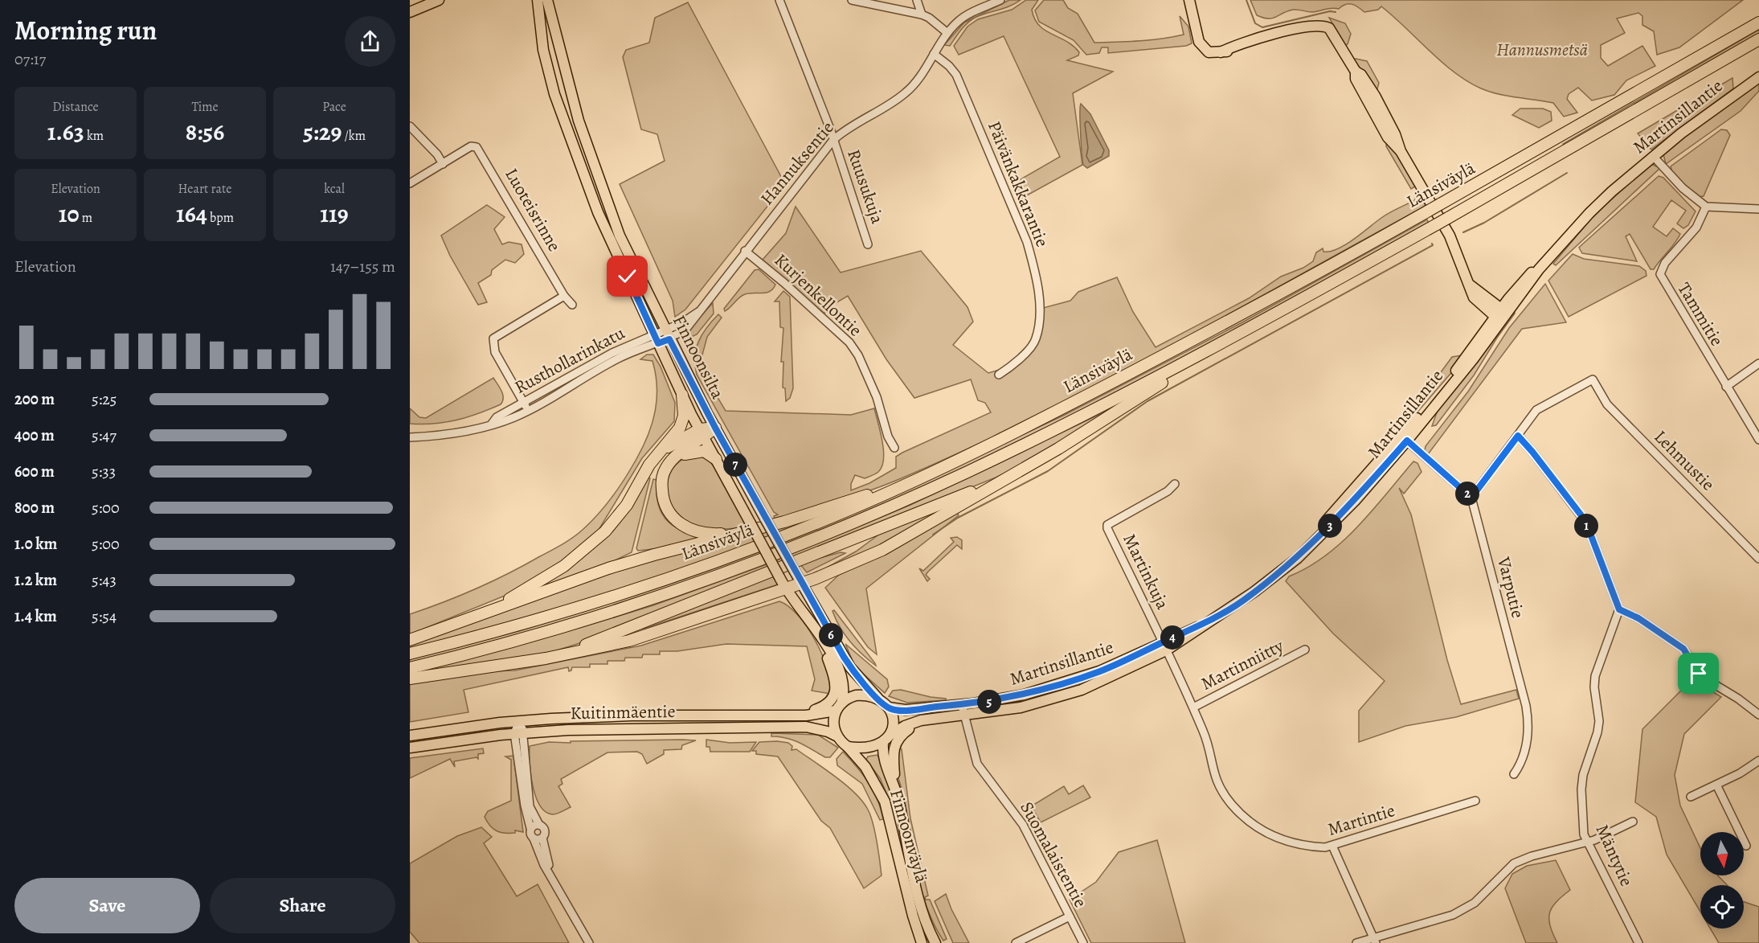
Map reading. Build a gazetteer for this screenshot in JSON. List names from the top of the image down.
{
  "streets": {
    "highway": ["Länsiväylä"],
    "main road": [
      "Martinsillantie",
      "Finnoonsilta",
      "Kuitinmäentie",
      "Finnoonväylä"
    ],
    "street": [
      "Hannuksentie",
      "Päivänkakkarantie",
      "Ruusukuja",
      "Luoteisrinne",
      "Kurjenkellontie",
      "Tammitie",
      "Rusthollarinkatu",
      "Lehmustie",
      "Martinkuja",
      "Varputie",
      "Martinniitty",
      "Martintie",
      "Suomalaistentie",
      "Mäntytie"
    ]
  },
  "crossings": [
    ["Martinsillantie", "Finnoonsilta"],
    ["Martinsillantie", "Martinkuja"],
    ["Martinsillantie", "Kuitinmäentie"],
    ["Martinsillantie", "Martintie"],
    ["Martinsillantie", "Finnoonväylä"],
    ["Martinsillantie", "Suomalaistentie"],
    ["Hannuksentie", "Päivänkakkarantie"],
    ["Hannuksentie", "Ruusukuja"],
    ["Hannuksentie", "Kurjenkellontie"],
    ["Hannuksentie", "Finnoonsilta"],
    ["Hannuksentie", "Rusthollarinkatu"],
    ["Finnoonsilta", "Rusthollarinkatu"],
    ["Finnoonsilta", "Kuitinmäentie"],
    ["Finnoonsilta", "Finnoonväylä"],
    ["Martinkuja", "Martintie"],
    ["Martinniitty", "Martintie"],
    ["Kuitinmäentie", "Finnoonväylä"]
  ],
  "parks": ["Hannusmetsä"],
  "north": "bottom",
  "page": {
    "heading": ["Morning run", "07:17"],
    "stats": [
      ["Distance", "1.63 km"],
      ["Time", "8:56"],
      ["Pace", "5:29 /km"],
      ["Elevation", "10 m"],
      ["Heart rate", "164 bpm"],
      ["kcal", "119"]
    ],
    "chart": ["Elevation", "147–155 m"],
    "list": [
      {
        "name": "200 m",
        "note": "5:25"
      },
      {
        "name": "400 m",
        "note": "5:47"
      },
      {
        "name": "600 m",
        "note": "5:33"
      },
      {
        "name": "800 m",
        "note": "5:00"
      },
      {
        "name": "1.0 km",
        "note": "5:00"
      },
      {
        "name": "1.2 km",
        "note": "5:43"
      },
      {
        "name": "1.4 km",
        "note": "5:54"
      }
    ],
    "pins": [
      "7",
      "2",
      "1",
      "3",
      "6",
      "4",
      "5"
    ],
    "buttons": ["Save", "Share"]
  }
}
